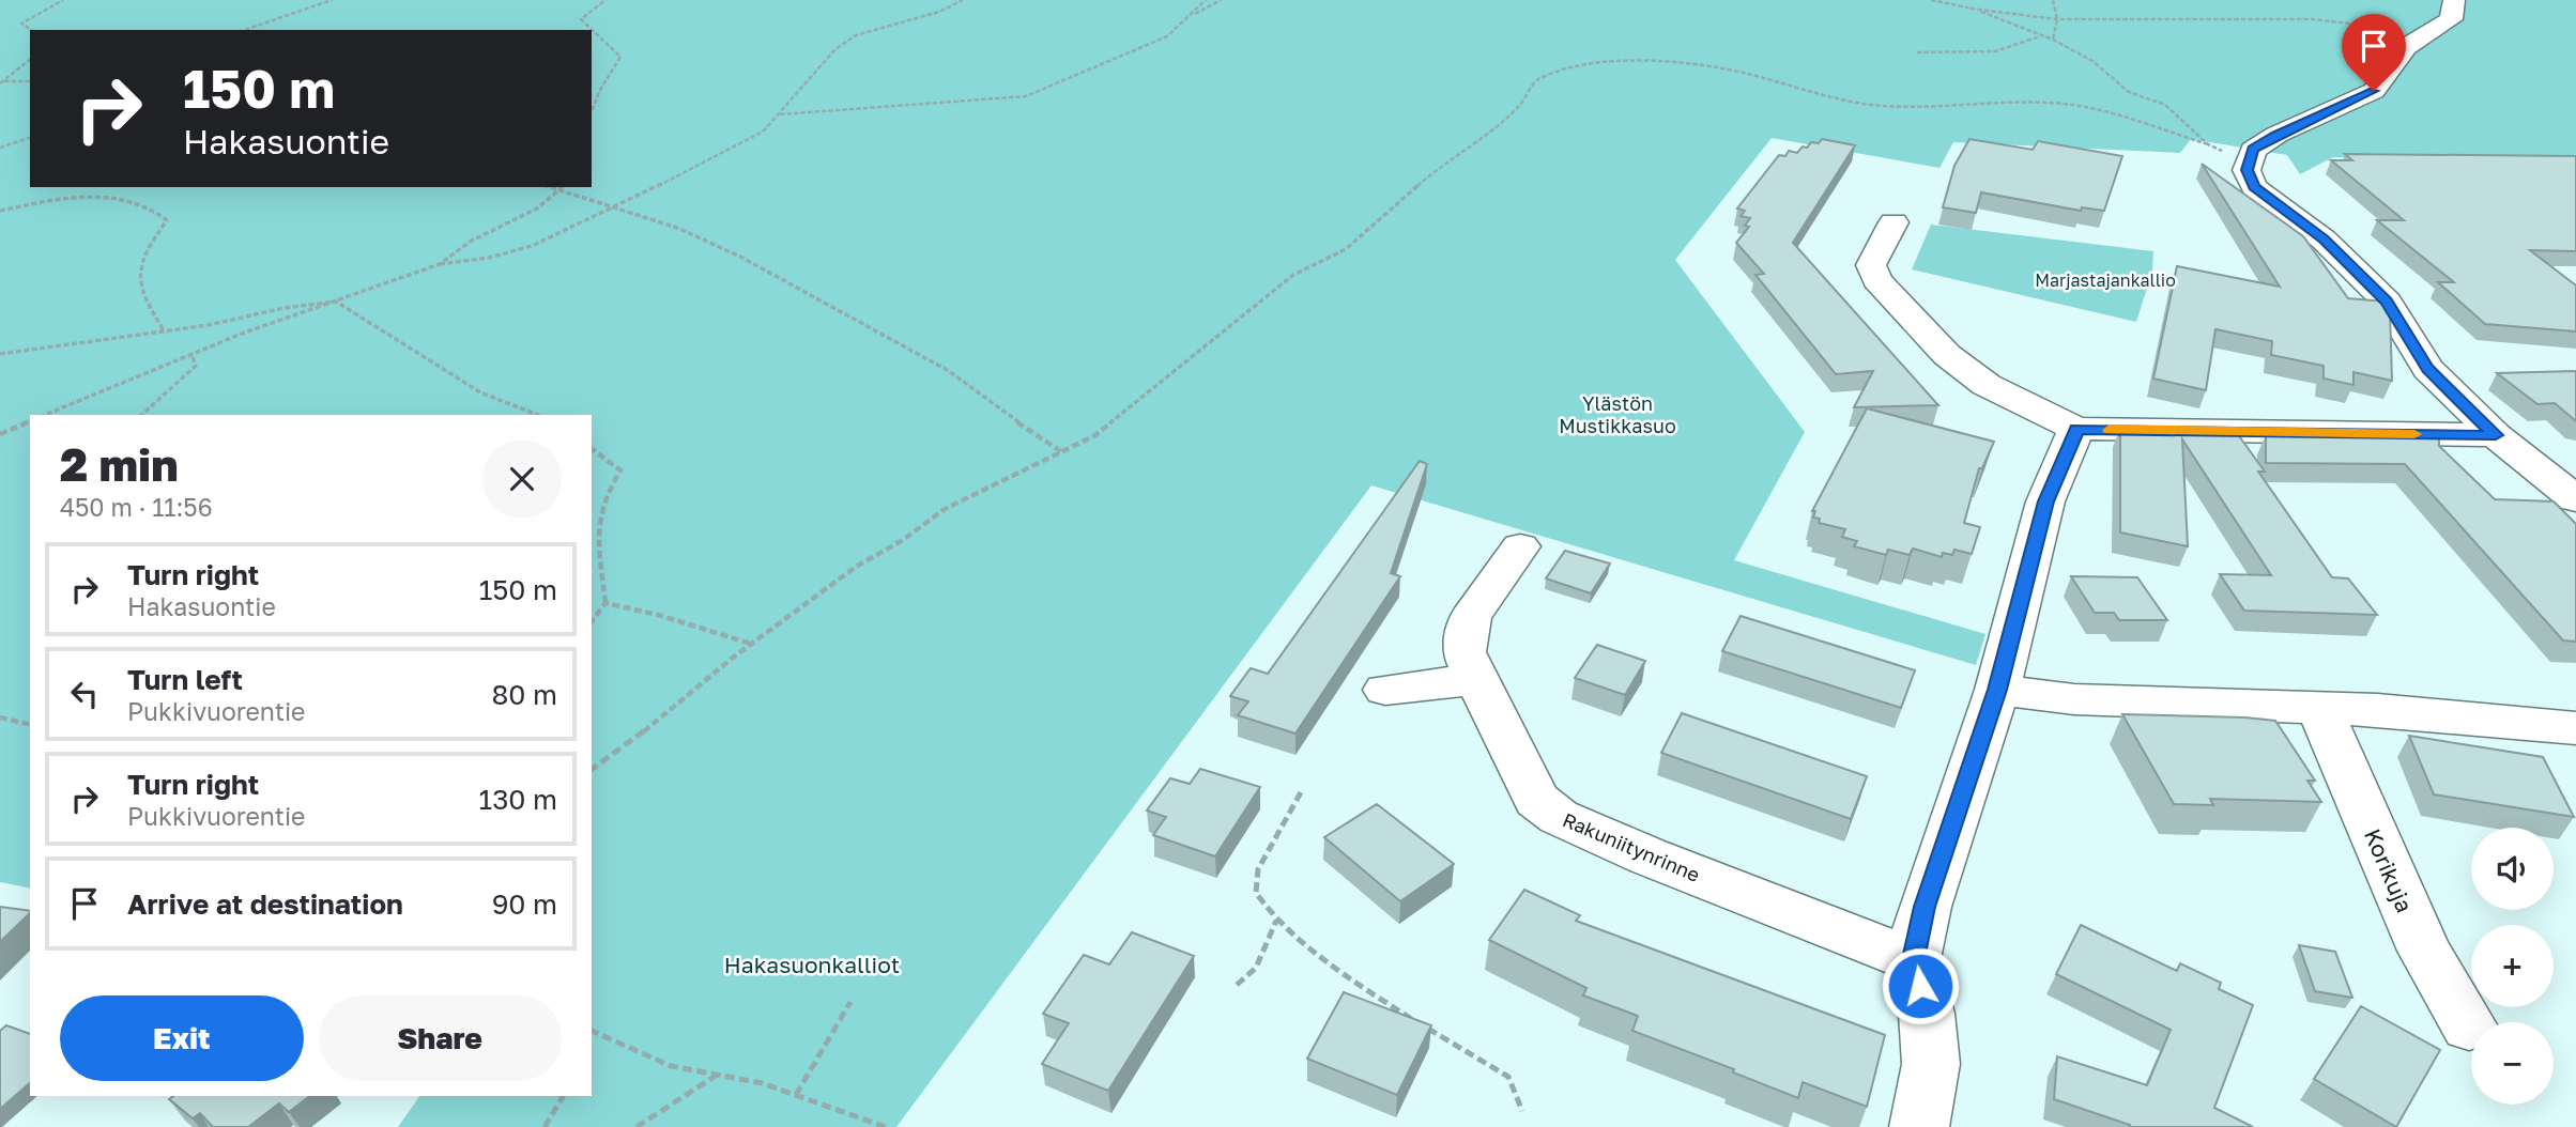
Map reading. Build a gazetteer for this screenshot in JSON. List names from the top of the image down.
{
  "streets": {
    "street": ["Rakuniitynrinne", "Korikuja"]
  },
  "parks": ["Marjastajankallio", "Ylästön Mustikkasuo", "Hakasuonkalliot"],
  "page": {
    "turn": ["150 m", "Hakasuontie"],
    "heading": ["2 min", "450 m · 11:56"],
    "list": [
      {
        "name": "Turn right",
        "note": "Hakasuontie",
        "value": "150 m"
      },
      {
        "name": "Turn left",
        "note": "Pukkivuorentie",
        "value": "80 m"
      },
      {
        "name": "Turn right",
        "note": "Pukkivuorentie",
        "value": "130 m"
      },
      {
        "name": "Arrive at destination",
        "value": "90 m"
      }
    ],
    "map_buttons": ["+", "−"],
    "buttons": ["Exit", "Share"]
  }
}
